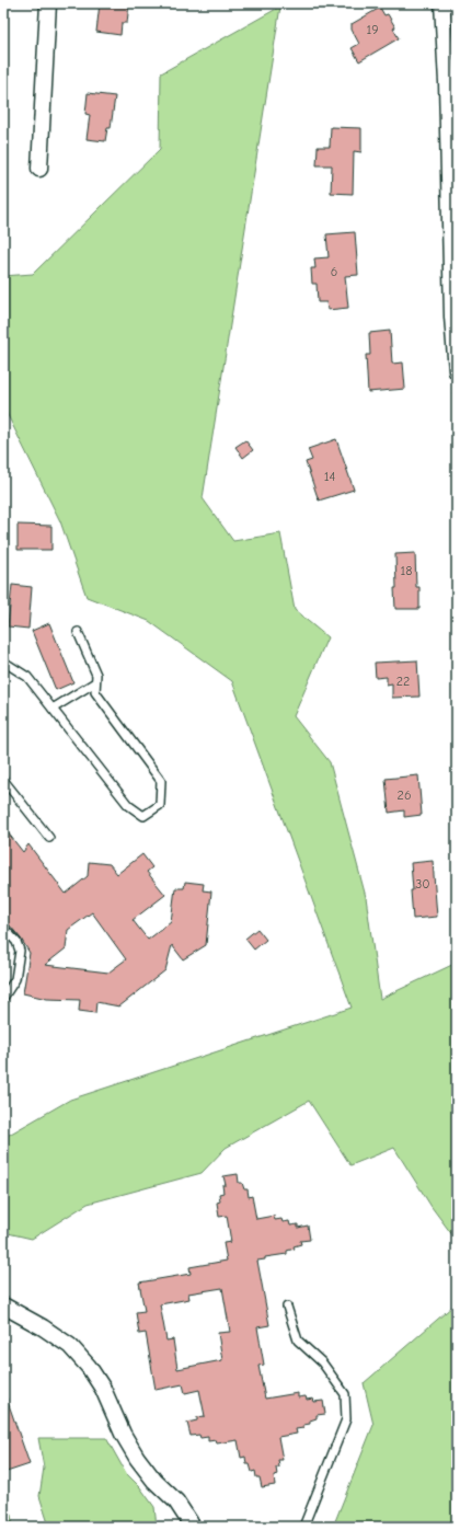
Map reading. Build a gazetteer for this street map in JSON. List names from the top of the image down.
{
  "house_numbers": [
    "19",
    "6",
    "14",
    "18",
    "22",
    "26",
    "30"
  ]
}
